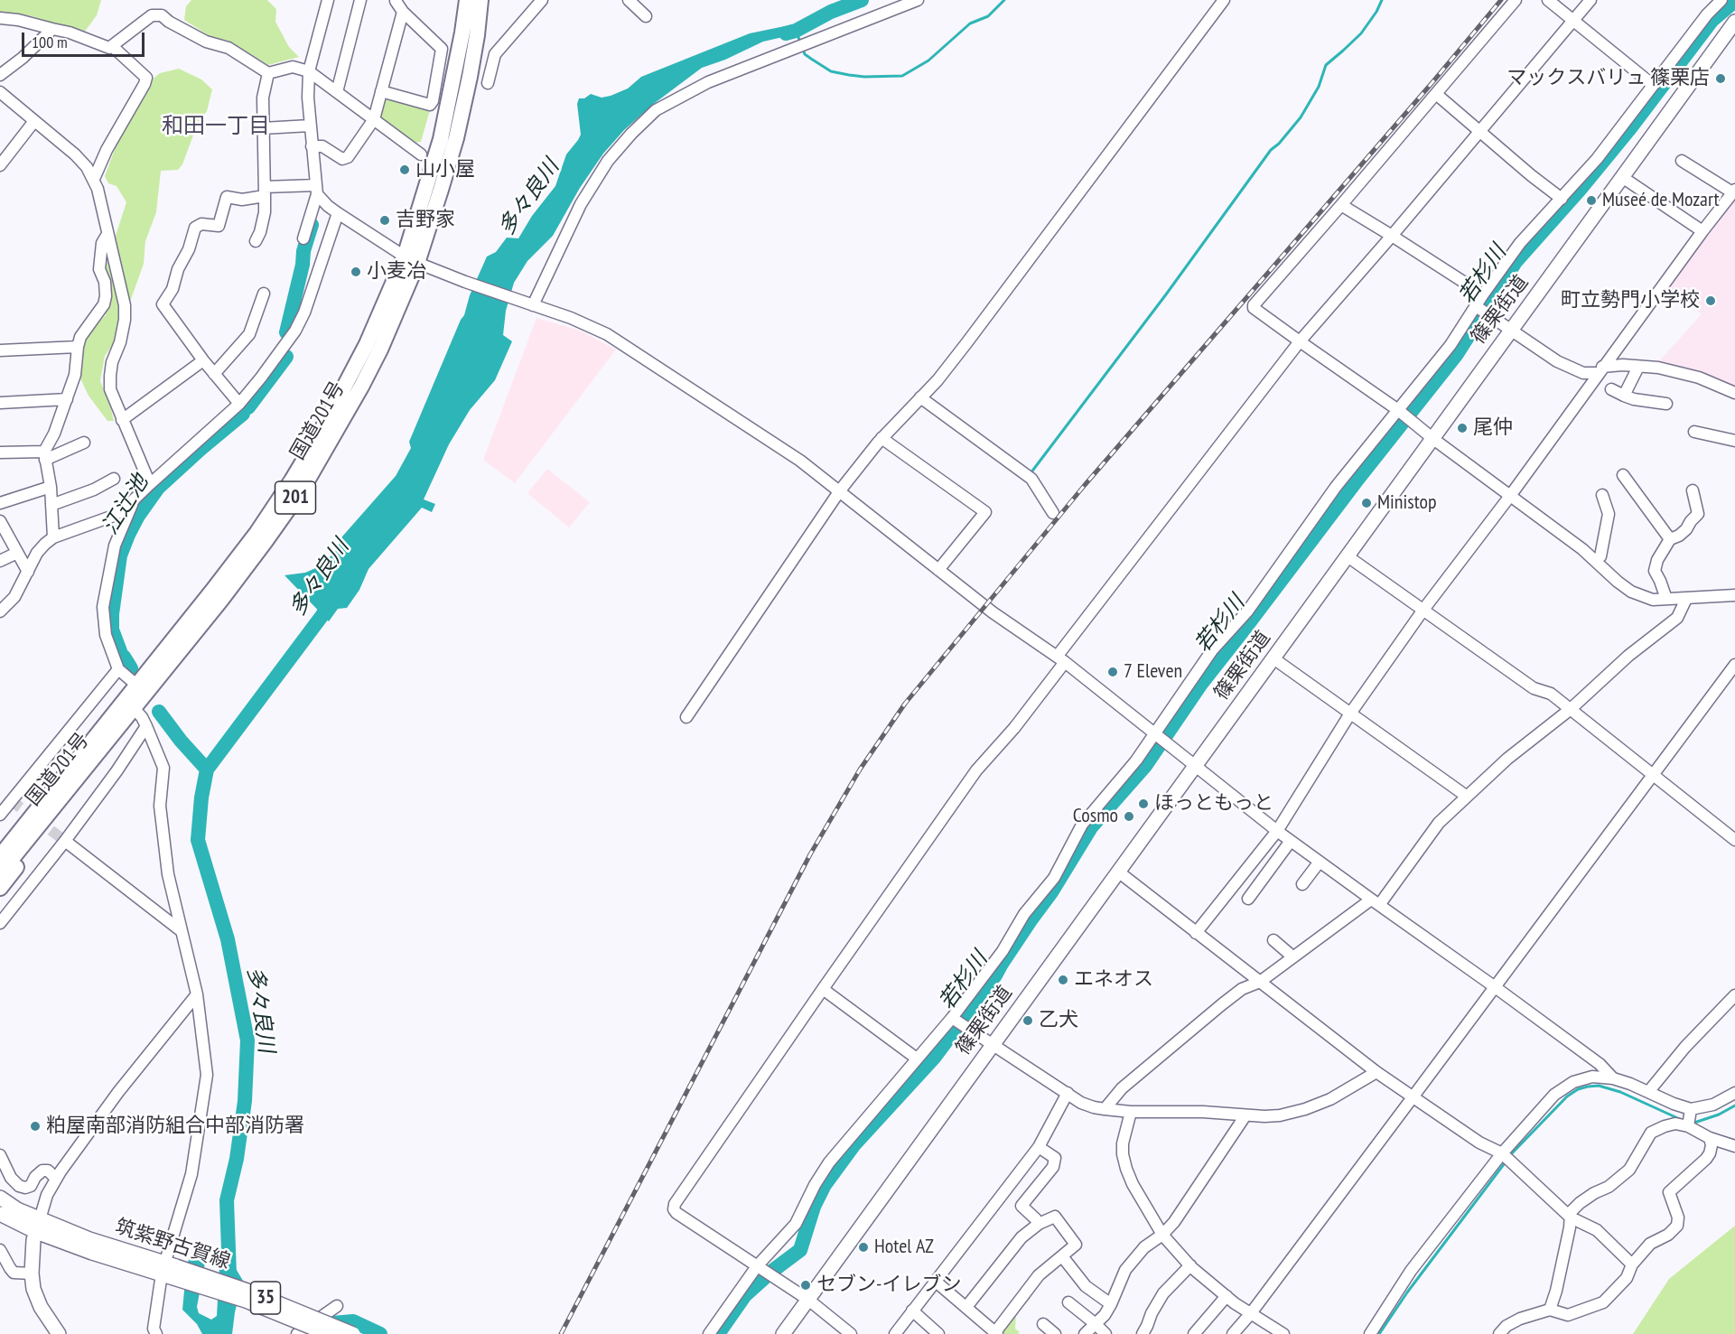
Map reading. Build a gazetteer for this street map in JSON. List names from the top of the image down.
{
  "streets": {
    "highway": ["国道201号", "201"],
    "main road": ["篠栗街道", "筑紫野古賀線", "35"]
  },
  "crossings": [
    ["国道201号", "201"]
  ],
  "districts": ["和田一丁目"],
  "water": ["多々良川", "若杉川", "江辻池"],
  "places": [
    "マックスバリュ 篠栗店",
    "山小屋",
    "Museé de Mozart",
    "吉野家",
    "小麦冶",
    "町立勢門小学校",
    "尾仲",
    "Ministop",
    "7 Eleven",
    "ほっともっと",
    "Cosmo",
    "エネオス",
    "乙犬",
    "粕屋南部消防組合中部消防署",
    "Hotel AZ",
    "セブン-イレブン"
  ],
  "scale_bar": "100 m"
}
